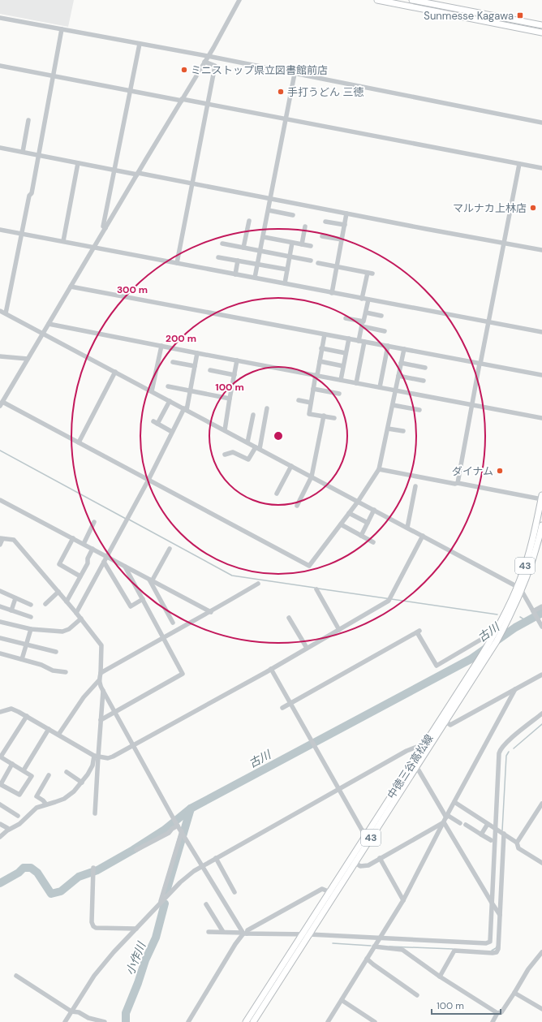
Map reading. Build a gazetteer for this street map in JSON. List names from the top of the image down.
{
  "streets": {
    "main road": ["43", "中徳三谷高松線"]
  },
  "water": ["古川", "小作川"],
  "places": {
    "transit": ["Sunmesse Kagawa"],
    "other": [
      "ミニストップ県立図書館前店",
      "手打うどん 三徳",
      "マルナカ上林店",
      "ダイナム"
    ]
  },
  "scale_bar": "100 m",
  "rings": ["300 m", "200 m", "100 m"]
}
